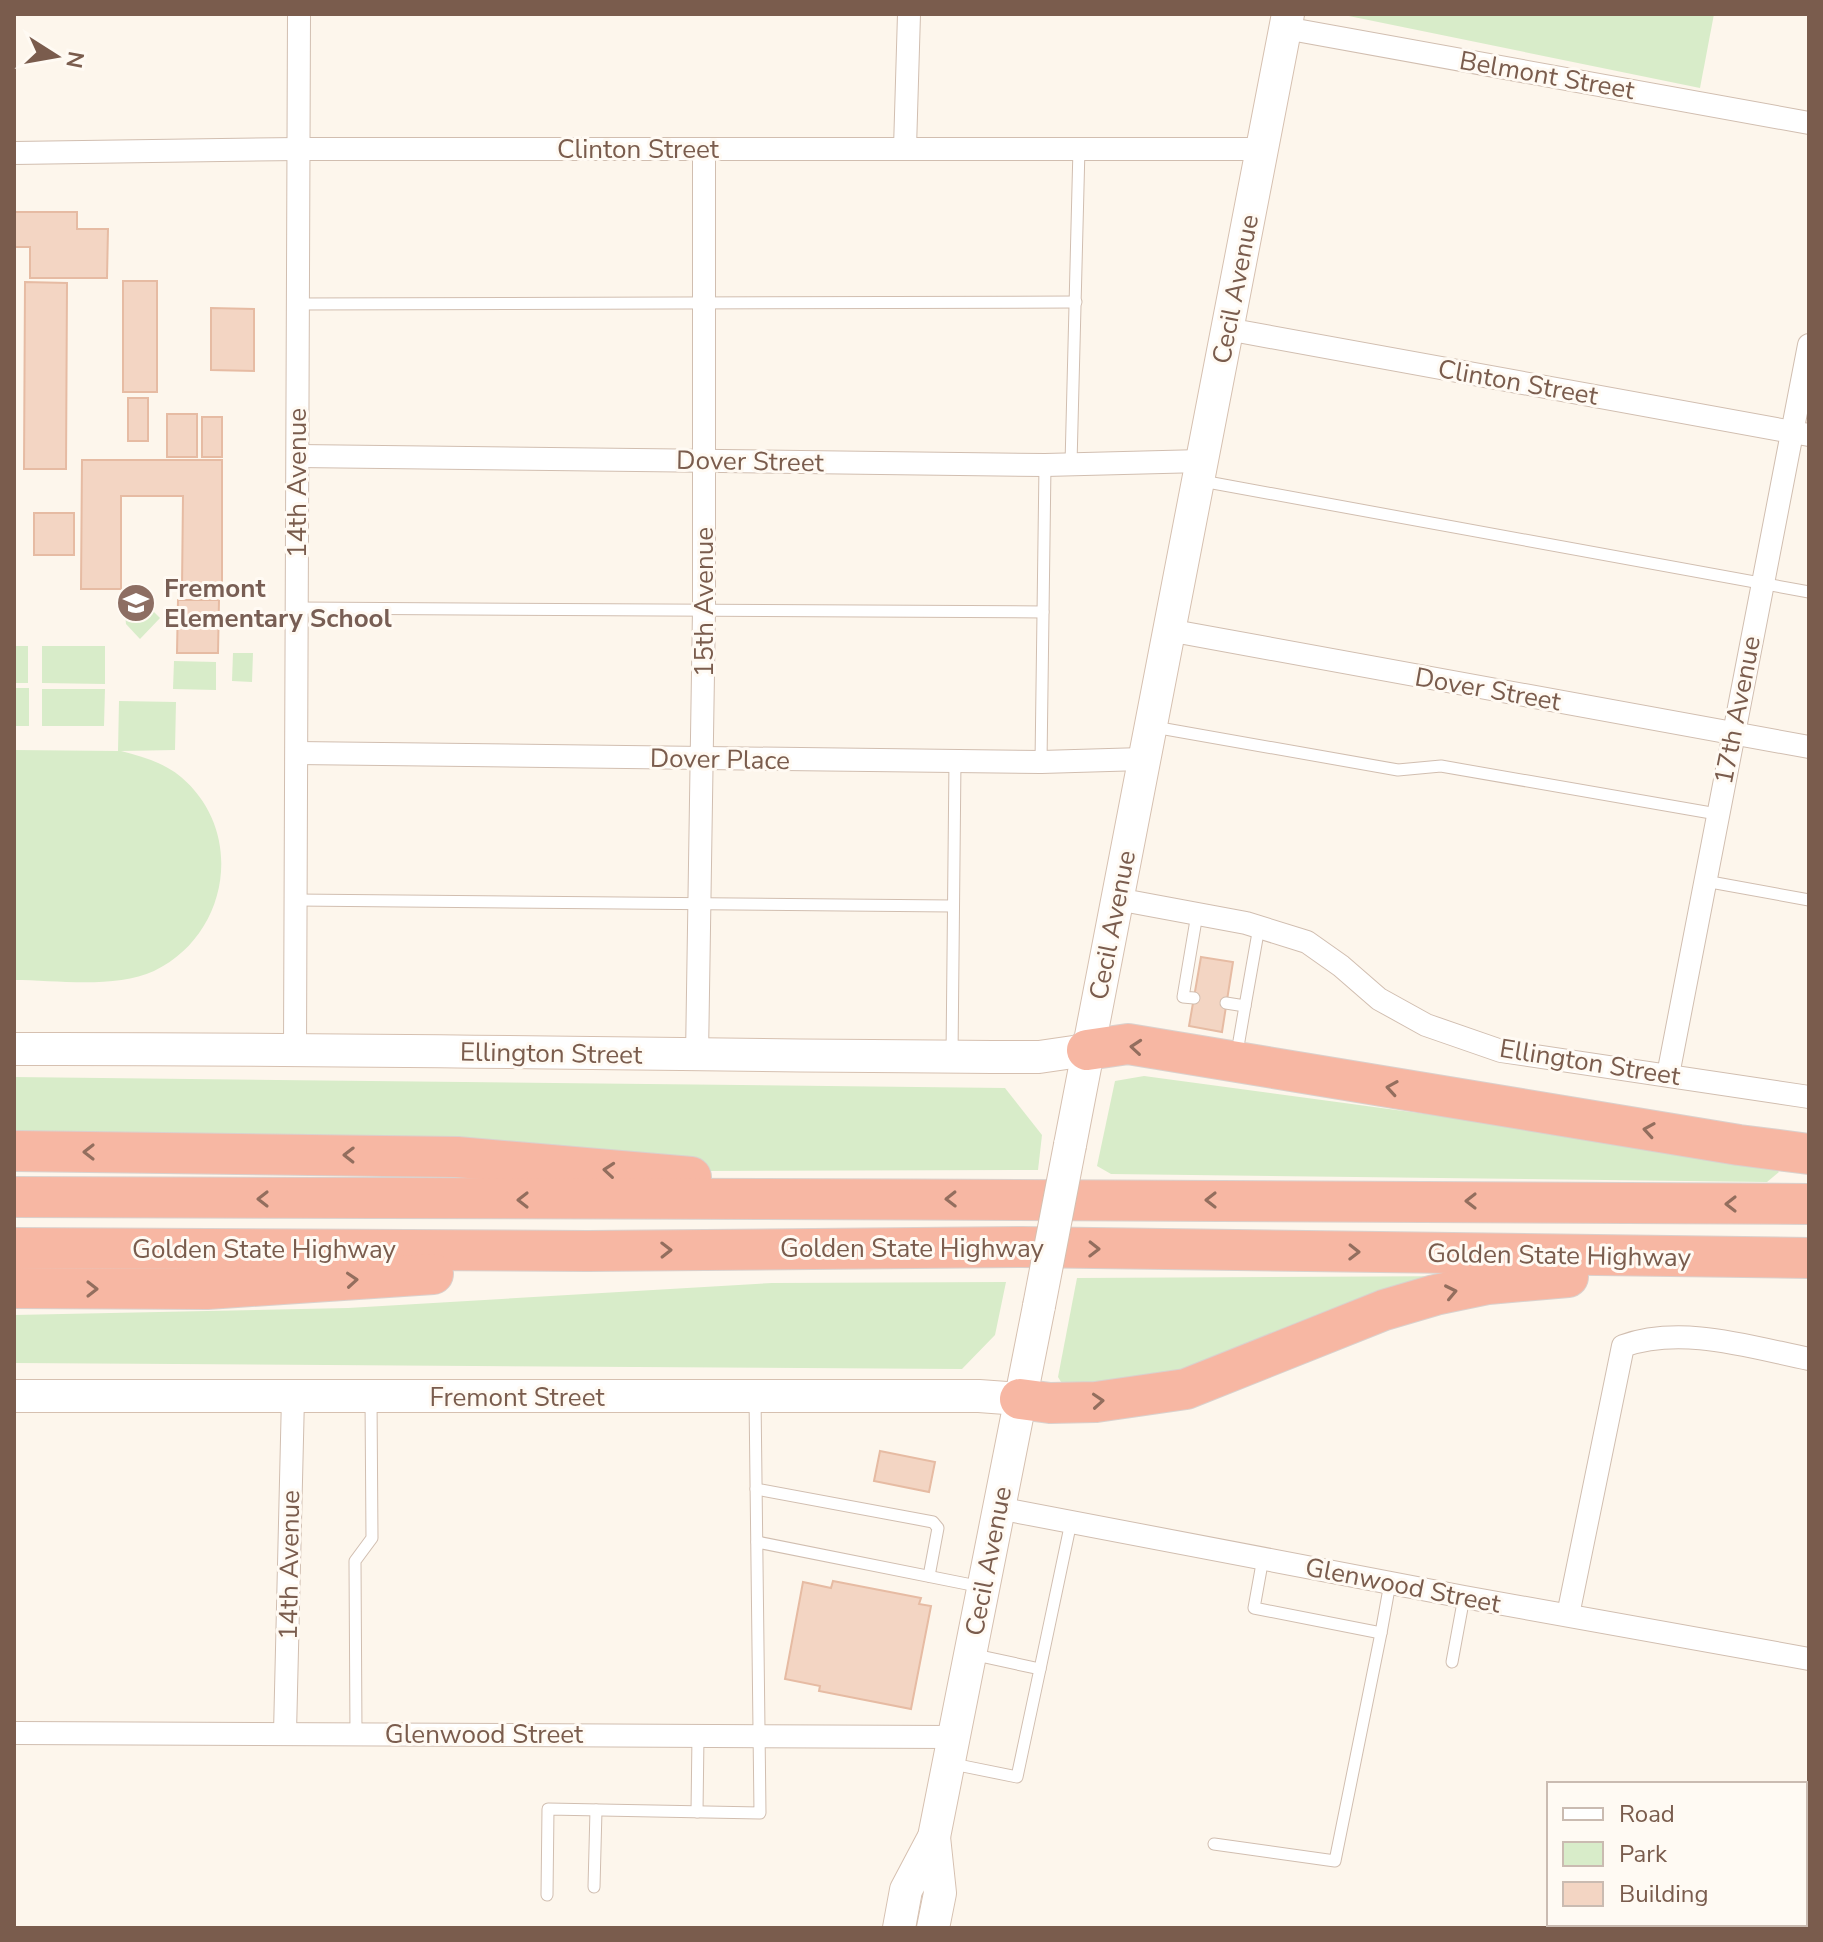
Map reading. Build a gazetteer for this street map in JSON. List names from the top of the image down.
{
  "streets": {
    "highway": ["Golden State Highway"],
    "main road": ["Cecil Avenue", "Ellington Street", "Fremont Street"],
    "street": [
      "Belmont Street",
      "Clinton Street",
      "Dover Street",
      "14th Avenue",
      "15th Avenue",
      "17th Avenue",
      "Dover Place",
      "Glenwood Street"
    ]
  },
  "crossings": [
    ["Belmont Street", "Cecil Avenue"],
    ["Clinton Street", "Cecil Avenue"],
    ["Clinton Street", "14th Avenue"],
    ["Clinton Street", "15th Avenue"],
    ["Clinton Street", "17th Avenue"],
    ["Cecil Avenue", "Dover Street"],
    ["Cecil Avenue", "Dover Place"],
    ["Cecil Avenue", "Ellington Street"],
    ["Cecil Avenue", "Fremont Street"],
    ["Cecil Avenue", "Glenwood Street"],
    ["Dover Street", "14th Avenue"],
    ["Dover Street", "15th Avenue"],
    ["Dover Street", "17th Avenue"],
    ["14th Avenue", "Dover Place"],
    ["14th Avenue", "Ellington Street"],
    ["14th Avenue", "Fremont Street"],
    ["14th Avenue", "Glenwood Street"],
    ["15th Avenue", "Dover Place"],
    ["15th Avenue", "Ellington Street"],
    ["17th Avenue", "Ellington Street"]
  ],
  "places": {
    "school or university": ["Fremont Elementary School"]
  },
  "legend": ["Road", "Park", "Building"],
  "north": "right"
}
